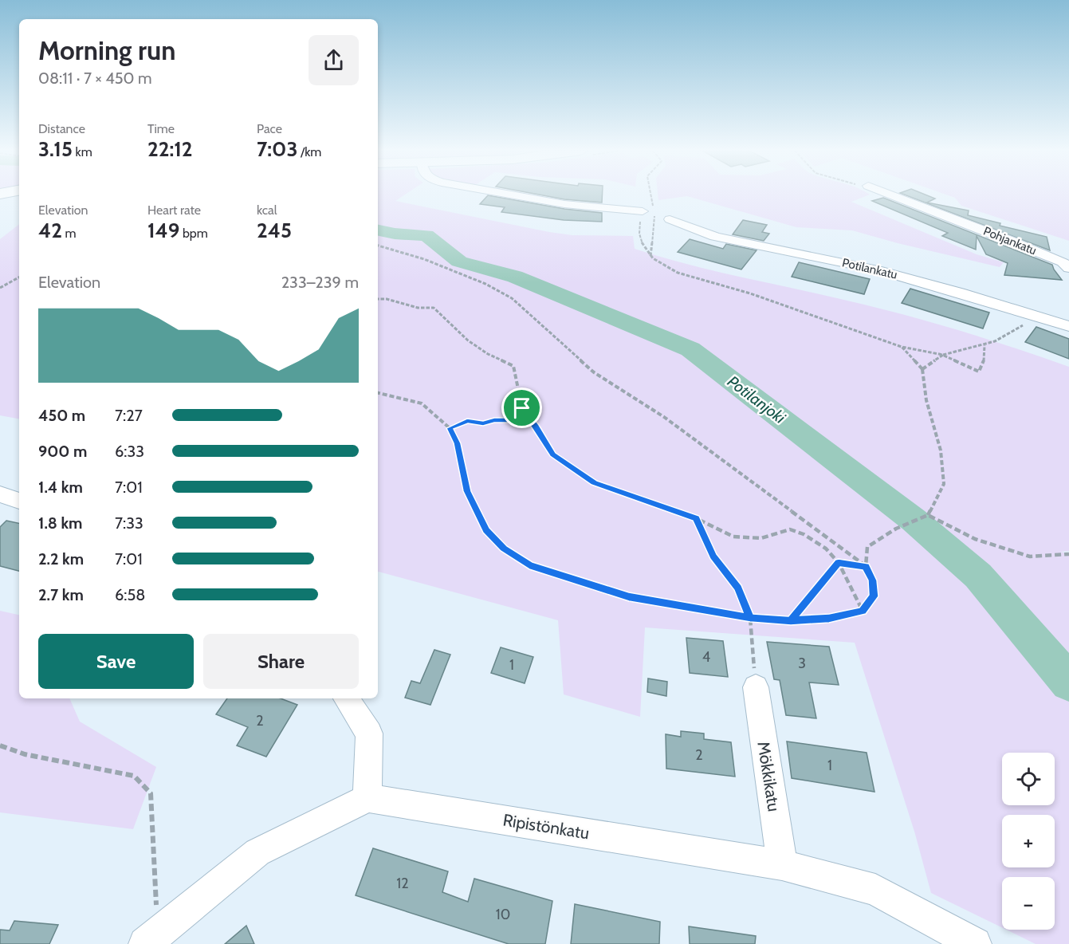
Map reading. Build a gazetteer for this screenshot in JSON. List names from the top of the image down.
{
  "streets": {
    "street": [
      "Pohjankatu",
      "Potilankatu",
      "Mökkikatu",
      "Ripistönkatu"
    ]
  },
  "crossings": [
    ["Mökkikatu", "Ripistönkatu"]
  ],
  "water": ["Potilanjoki"],
  "house_numbers": [
    "4",
    "3",
    "1",
    "2",
    "2",
    "1",
    "12",
    "10"
  ],
  "page": {
    "heading": ["Morning run", "08:11 · 7 × 450 m"],
    "stats": [
      ["Distance", "3.15 km"],
      ["Time", "22:12"],
      ["Pace", "7:03 /km"],
      ["Elevation", "42 m"],
      ["Heart rate", "149 bpm"],
      ["kcal", "245"]
    ],
    "chart": ["Elevation", "233–239 m"],
    "list": [
      {
        "name": "450 m",
        "note": "7:27"
      },
      {
        "name": "900 m",
        "note": "6:33"
      },
      {
        "name": "1.4 km",
        "note": "7:01"
      },
      {
        "name": "1.8 km",
        "note": "7:33"
      },
      {
        "name": "2.2 km",
        "note": "7:01"
      },
      {
        "name": "2.7 km",
        "note": "6:58"
      }
    ],
    "buttons": ["Save", "Share"],
    "map_buttons": ["+", "−"]
  }
}
